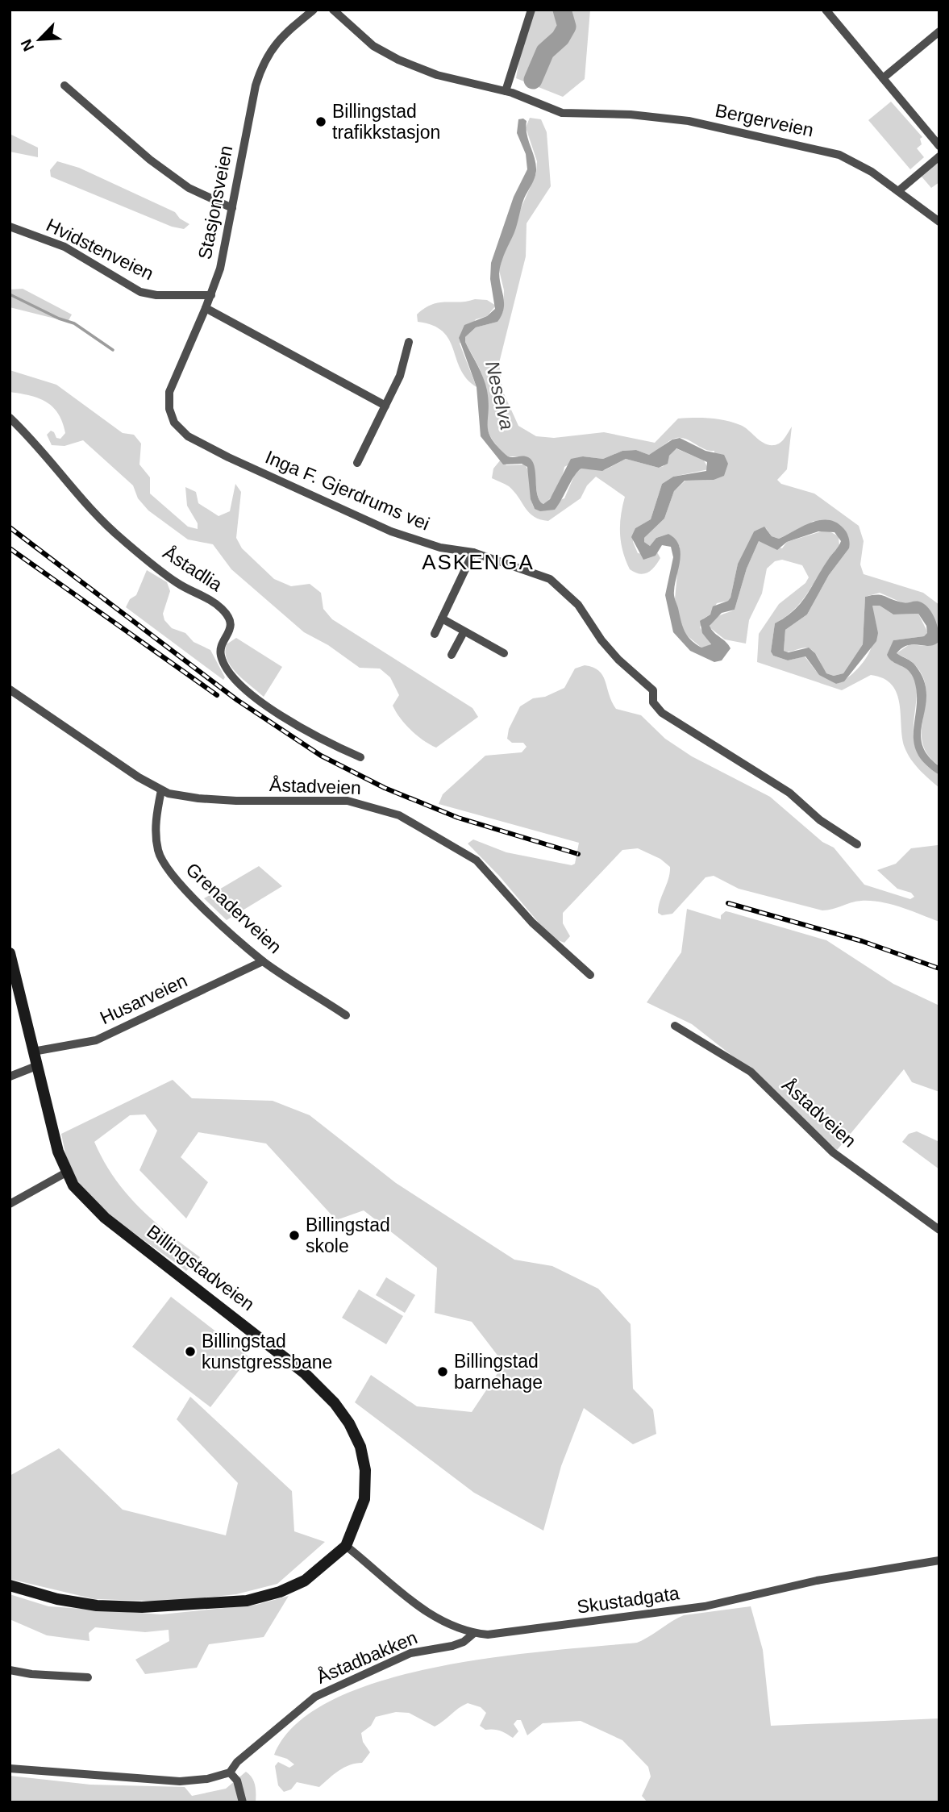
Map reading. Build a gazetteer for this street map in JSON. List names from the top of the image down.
{
  "streets": {
    "main road": ["Billingstadveien"],
    "street": [
      "Bergerveien",
      "Stasjonsveien",
      "Hvidstenveien",
      "Inga F. Gjerdrums vei",
      "Åstadlia",
      "Åstadveien",
      "Grenaderveien",
      "Husarveien",
      "Skustadgata",
      "Åstadbakken"
    ]
  },
  "crossings": [
    ["Stasjonsveien", "Hvidstenveien"],
    ["Stasjonsveien", "Inga F. Gjerdrums vei"],
    ["Åstadveien", "Grenaderveien"],
    ["Grenaderveien", "Husarveien"],
    ["Husarveien", "Billingstadveien"],
    ["Billingstadveien", "Skustadgata"],
    ["Skustadgata", "Åstadbakken"]
  ],
  "districts": ["ASKENGA"],
  "water": ["Neselva"],
  "places": [
    "Billingstad trafikkstasjon",
    "Billingstad skole",
    "Billingstad kunstgressbane",
    "Billingstad barnehage"
  ],
  "north": "bottom left"
}
